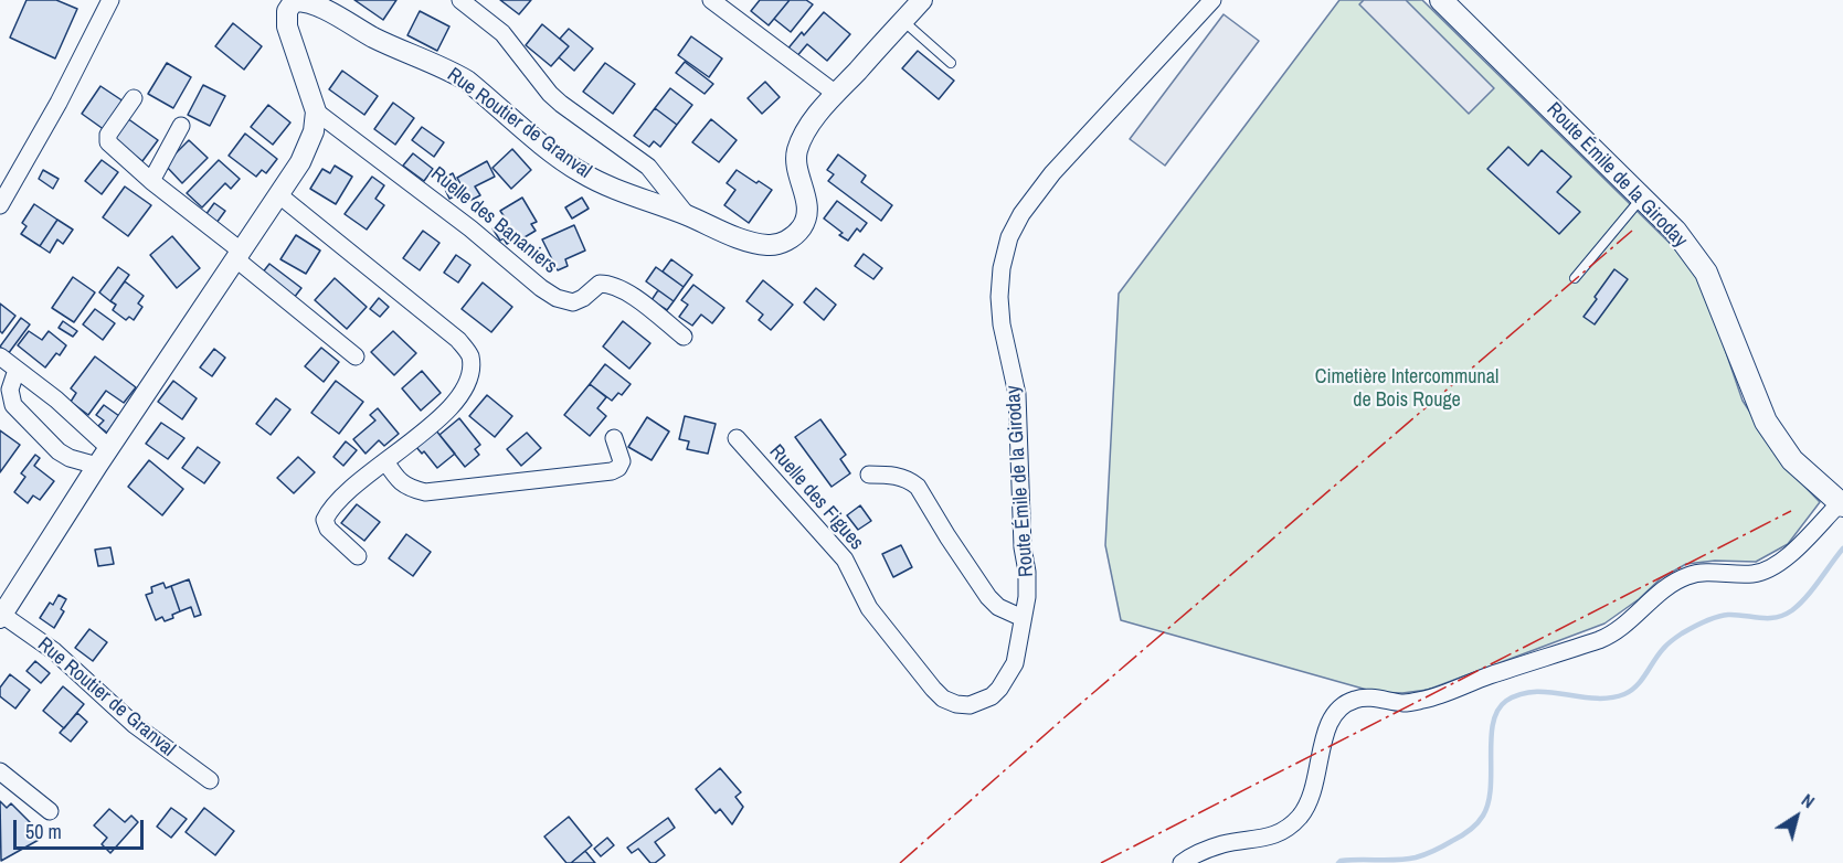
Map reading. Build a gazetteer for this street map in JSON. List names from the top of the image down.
{
  "streets": {
    "main road": ["Route Émile de la Giroday"],
    "street": ["Rue Routier de Granval", "Ruelle des Bananiers", "Ruelle des Figues"]
  },
  "crossings": [
    ["Rue Routier de Granval", "Ruelle des Bananiers"],
    ["Route Émile de la Giroday", "Ruelle des Figues"]
  ],
  "parks": ["Cimetière Intercommunal de Bois Rouge"],
  "scale_bar": "50 m",
  "north": "top right"
}
